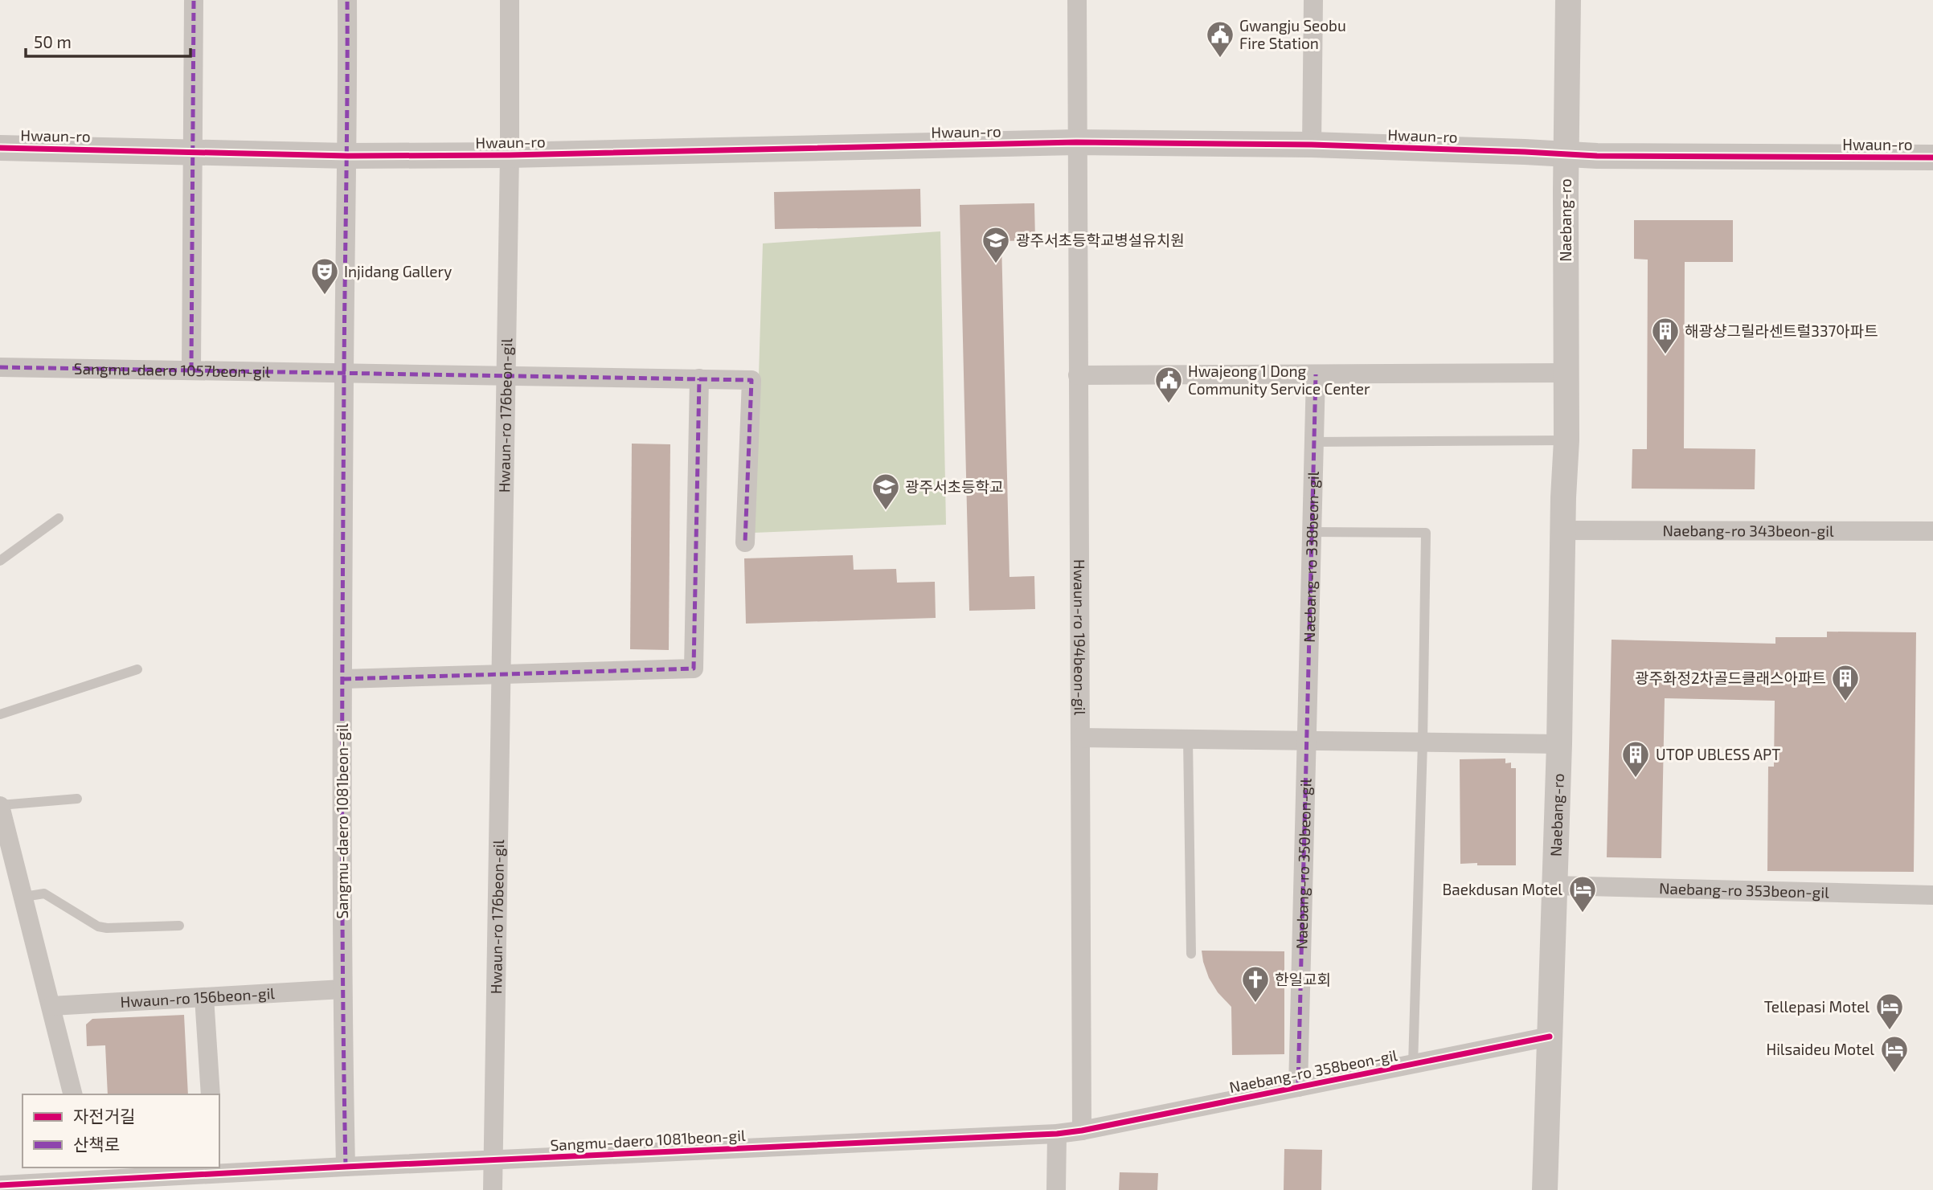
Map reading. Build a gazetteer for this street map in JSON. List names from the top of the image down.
{
  "streets": {
    "street": [
      "Hwaun-ro",
      "Naebang-ro",
      "Sangmu-daero 1057beon-gil",
      "Hwaun-ro 176beon-gil",
      "Naebang-ro 343beon-gil",
      "Naebang-ro 338beon-gil",
      "Hwaun-ro 194beon-gil",
      "Sangmu-daero 1081beon-gil",
      "Naebang-ro 350beon-gil",
      "Naebang-ro 353beon-gil",
      "Hwaun-ro 156beon-gil",
      "Naebang-ro 358beon-gil"
    ]
  },
  "crossings": [
    ["Hwaun-ro", "Naebang-ro"],
    ["Hwaun-ro", "Hwaun-ro 176beon-gil"],
    ["Hwaun-ro", "Hwaun-ro 194beon-gil"],
    ["Naebang-ro", "Naebang-ro 343beon-gil"],
    ["Naebang-ro", "Naebang-ro 353beon-gil"],
    ["Naebang-ro", "Naebang-ro 358beon-gil"],
    ["Sangmu-daero 1057beon-gil", "Hwaun-ro 176beon-gil"],
    ["Hwaun-ro 176beon-gil", "Sangmu-daero 1081beon-gil"],
    ["Naebang-ro 338beon-gil", "Naebang-ro 350beon-gil"],
    ["Hwaun-ro 194beon-gil", "Sangmu-daero 1081beon-gil"],
    ["Hwaun-ro 194beon-gil", "Naebang-ro 358beon-gil"],
    ["Sangmu-daero 1081beon-gil", "Hwaun-ro 156beon-gil"],
    ["Sangmu-daero 1081beon-gil", "Naebang-ro 358beon-gil"],
    ["Naebang-ro 350beon-gil", "Naebang-ro 358beon-gil"]
  ],
  "places": {
    "public building": ["Gwangju Seobu Fire Station", "Hwajeong 1 Dong Community Service Center"],
    "school or university": ["광주서초등학교병설유치원", "광주서초등학교"],
    "theatre": ["Injidang Gallery"],
    "building": ["해광샹그릴라센트럴337아파트", "광주화정2차골드클래스아파트", "UTOP UBLESS APT"],
    "hotel": ["Baekdusan Motel", "Tellepasi Motel", "Hilsaideu Motel"],
    "church": ["한일교회"]
  },
  "legend": ["자전거길", "산책로"],
  "scale_bar": "50 m"
}
